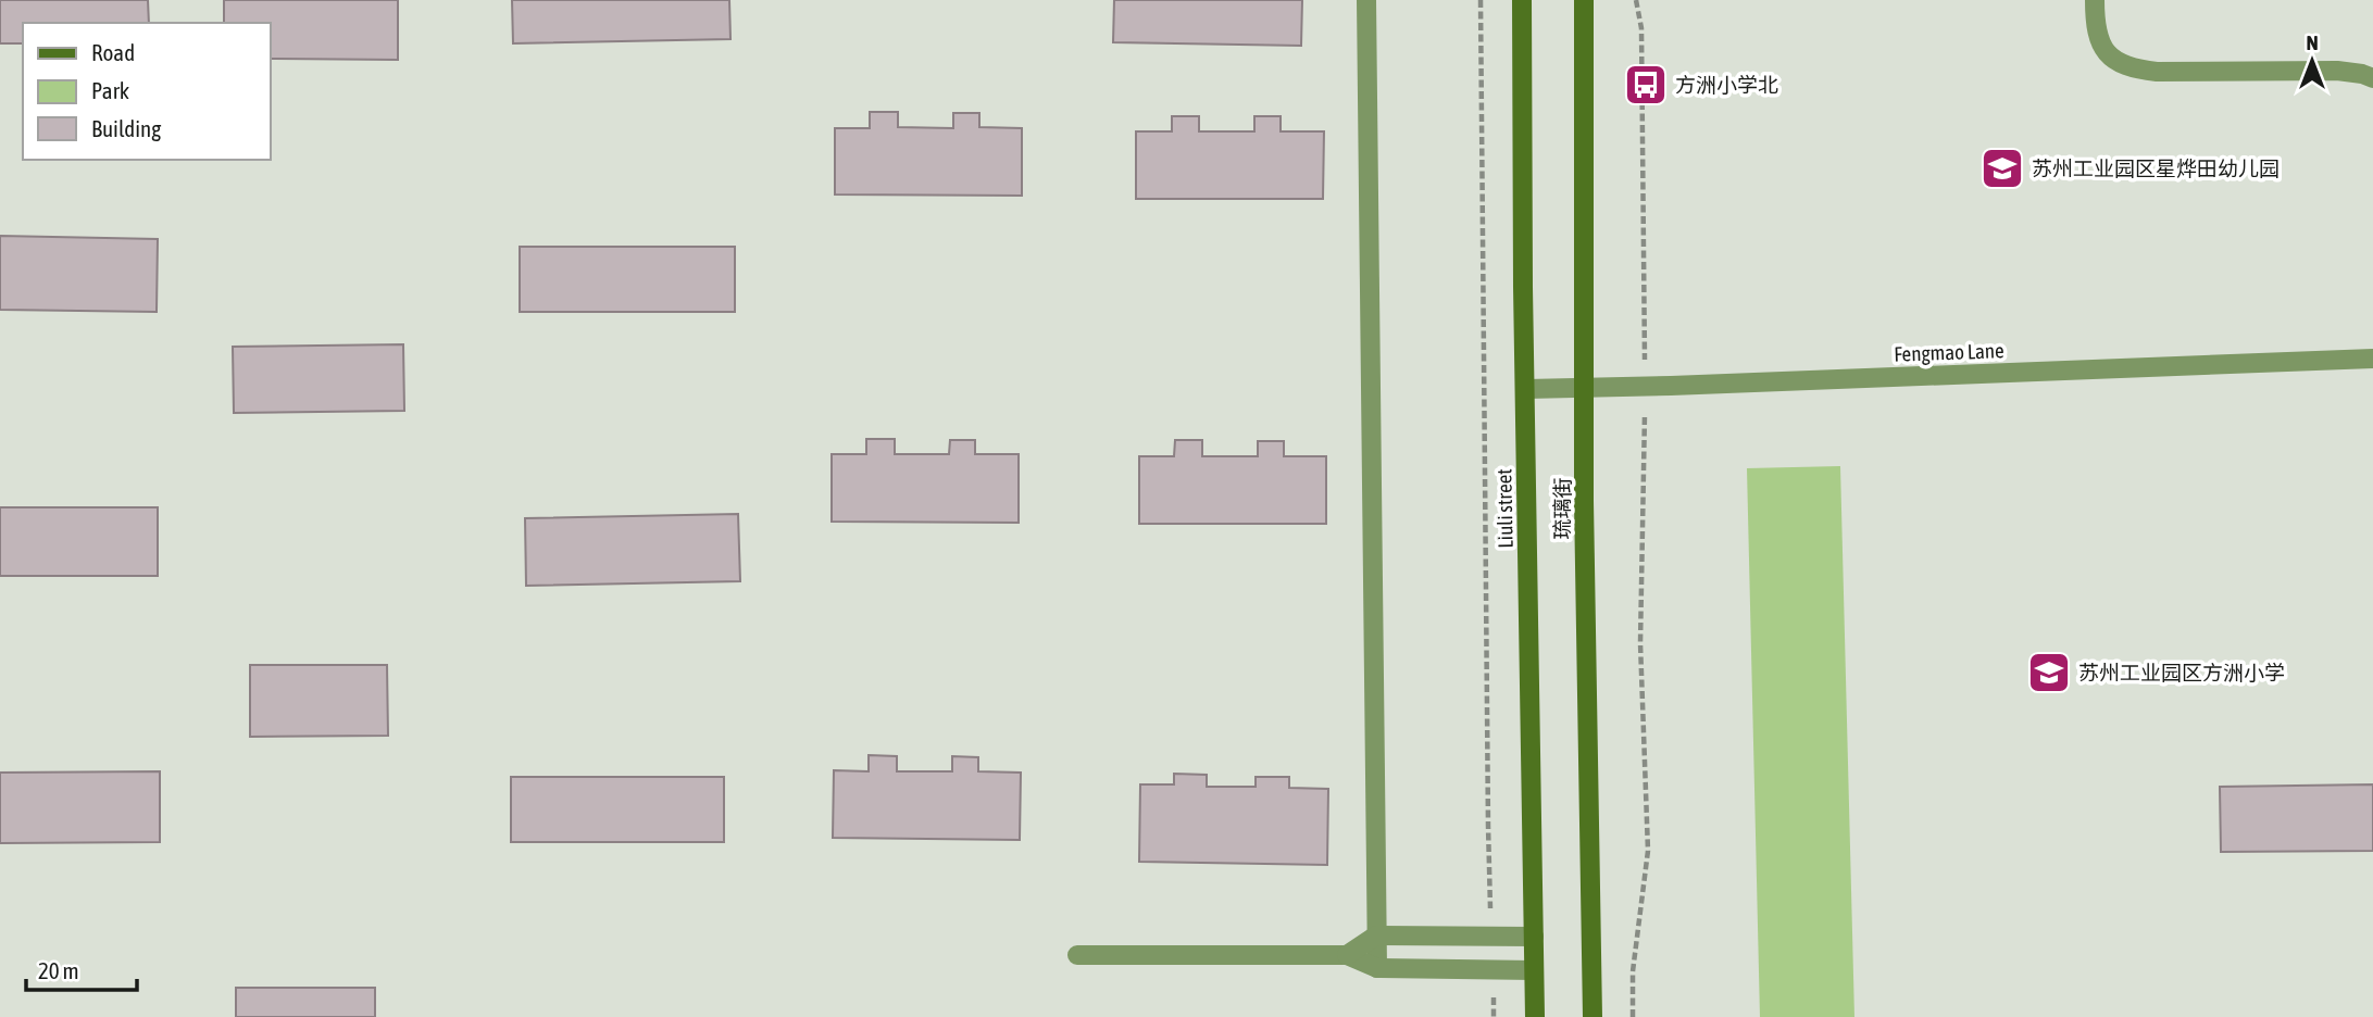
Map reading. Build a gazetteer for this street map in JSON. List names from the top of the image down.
{
  "streets": {
    "main road": ["Liuli street", "琉璃街"],
    "street": ["Fengmao Lane"]
  },
  "crossings": [
    ["Fengmao Lane", "Liuli street"],
    ["Fengmao Lane", "琉璃街"]
  ],
  "places": {
    "bus stop": ["方洲小学北"],
    "school or university": ["苏州工业园区星烨田幼儿园", "苏州工业园区方洲小学"]
  },
  "legend": ["Road", "Park", "Building"],
  "scale_bar": "20 m",
  "north": "top"
}
